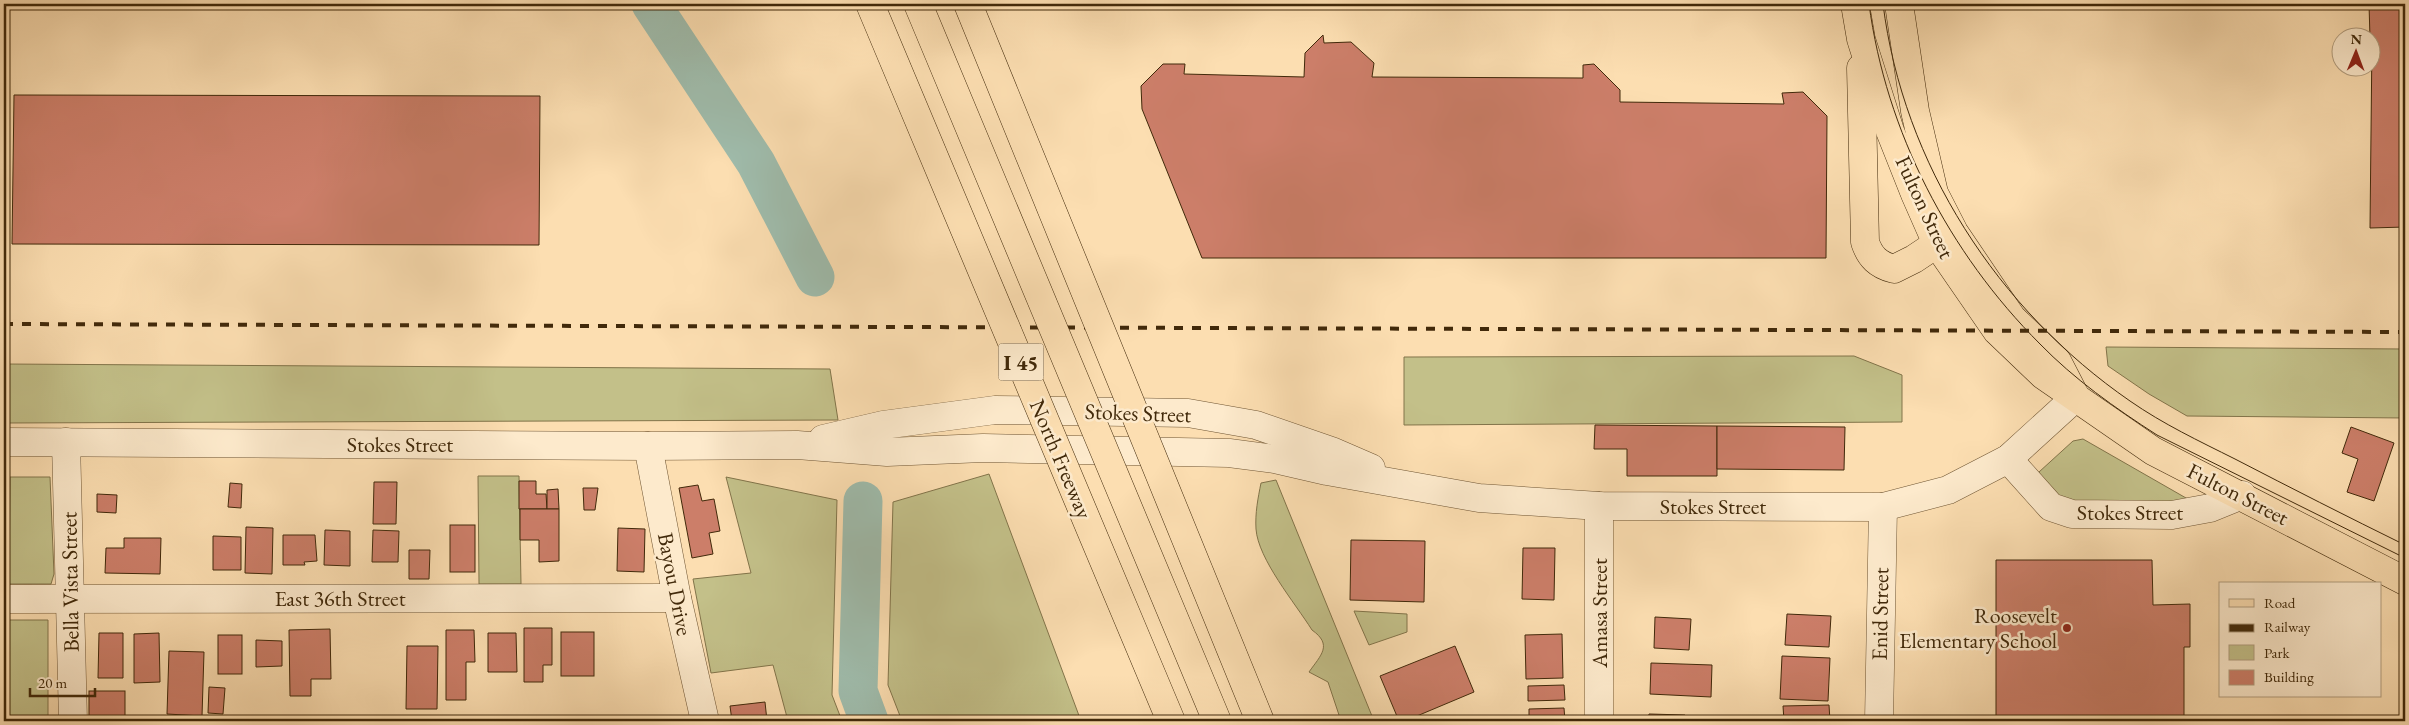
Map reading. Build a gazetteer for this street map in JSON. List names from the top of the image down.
{
  "streets": {
    "main road": ["Fulton Street", "I 45", "North Freeway"],
    "street": [
      "Stokes Street",
      "Bella Vista Street",
      "Bayou Drive",
      "East 36th Street",
      "Amasa Street",
      "Enid Street"
    ]
  },
  "crossings": [
    ["Fulton Street", "Stokes Street"],
    ["Stokes Street", "Bella Vista Street"],
    ["Stokes Street", "Bayou Drive"],
    ["Stokes Street", "Amasa Street"],
    ["Stokes Street", "Enid Street"],
    ["Bella Vista Street", "East 36th Street"],
    ["Bayou Drive", "East 36th Street"]
  ],
  "places": ["Roosevelt Elementary School"],
  "legend": [
    "Road",
    "Railway",
    "Park",
    "Building"
  ],
  "scale_bar": "20 m",
  "north": "top"
}
